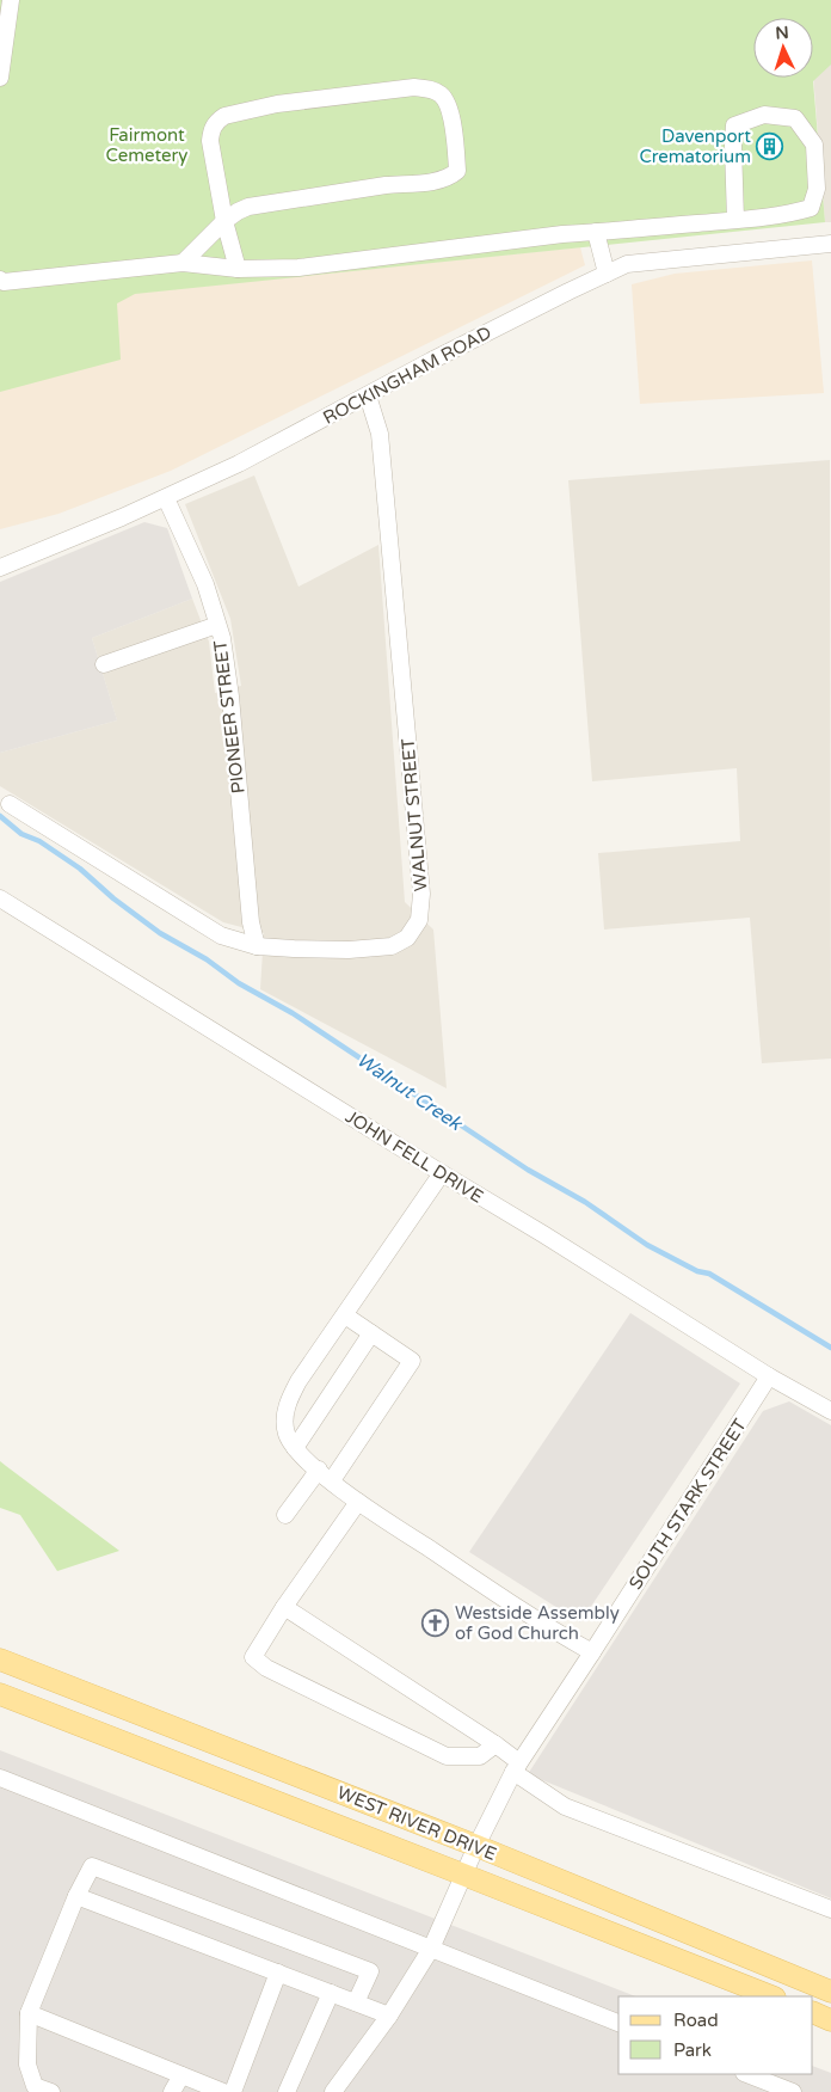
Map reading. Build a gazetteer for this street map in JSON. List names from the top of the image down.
{
  "streets": {
    "main road": ["WEST RIVER DRIVE"],
    "street": [
      "ROCKINGHAM ROAD",
      "PIONEER STREET",
      "WALNUT STREET",
      "JOHN FELL DRIVE",
      "SOUTH STARK STREET"
    ]
  },
  "crossings": [
    ["ROCKINGHAM ROAD", "PIONEER STREET"],
    ["ROCKINGHAM ROAD", "WALNUT STREET"],
    ["PIONEER STREET", "WALNUT STREET"],
    ["JOHN FELL DRIVE", "SOUTH STARK STREET"],
    ["SOUTH STARK STREET", "WEST RIVER DRIVE"]
  ],
  "water": ["Walnut Creek"],
  "parks": ["Fairmont Cemetery"],
  "places": {
    "building": ["Davenport Crematorium"],
    "church": ["Westside Assembly of God Church"]
  },
  "legend": ["Road", "Park"],
  "north": "top"
}
